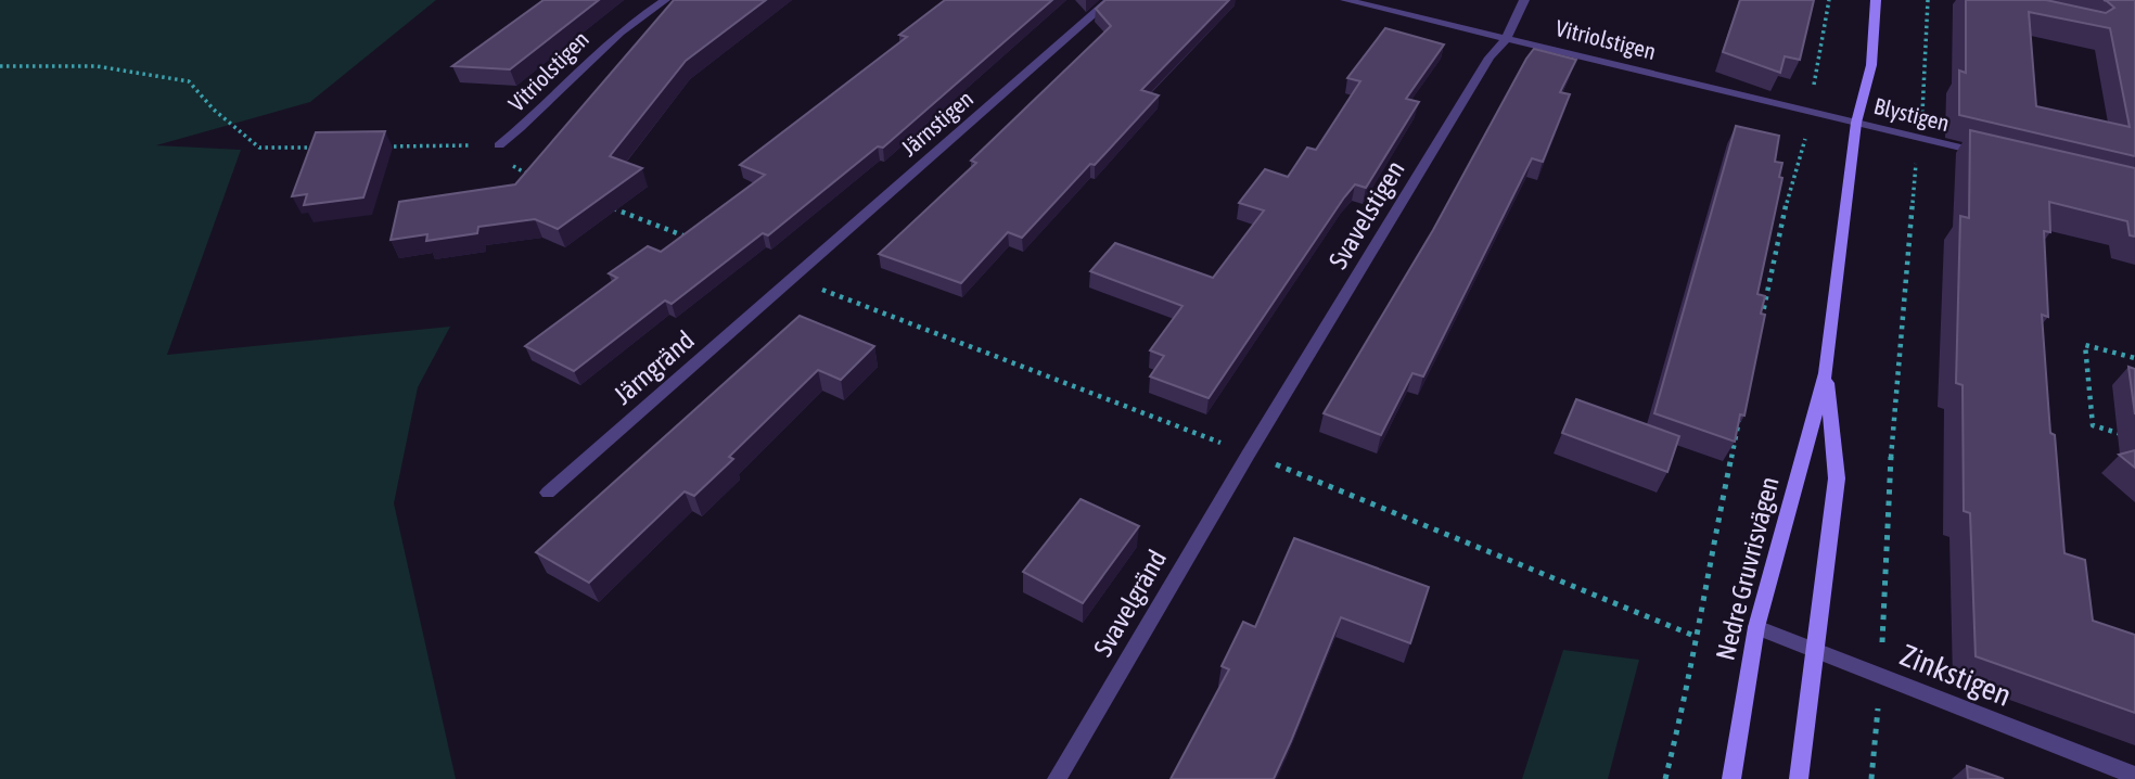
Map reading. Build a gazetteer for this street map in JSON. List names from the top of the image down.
{
  "streets": {
    "street": [
      "Vitriolstigen",
      "Blystigen",
      "Järnstigen",
      "Svavelstigen",
      "Järngränd",
      "Nedre Gruvrisvägen",
      "Svavelgränd",
      "Zinkstigen"
    ]
  },
  "crossings": [
    ["Vitriolstigen", "Blystigen"],
    ["Vitriolstigen", "Svavelstigen"],
    ["Vitriolstigen", "Nedre Gruvrisvägen"],
    ["Blystigen", "Nedre Gruvrisvägen"],
    ["Järnstigen", "Järngränd"],
    ["Svavelstigen", "Svavelgränd"],
    ["Nedre Gruvrisvägen", "Zinkstigen"]
  ]
}
